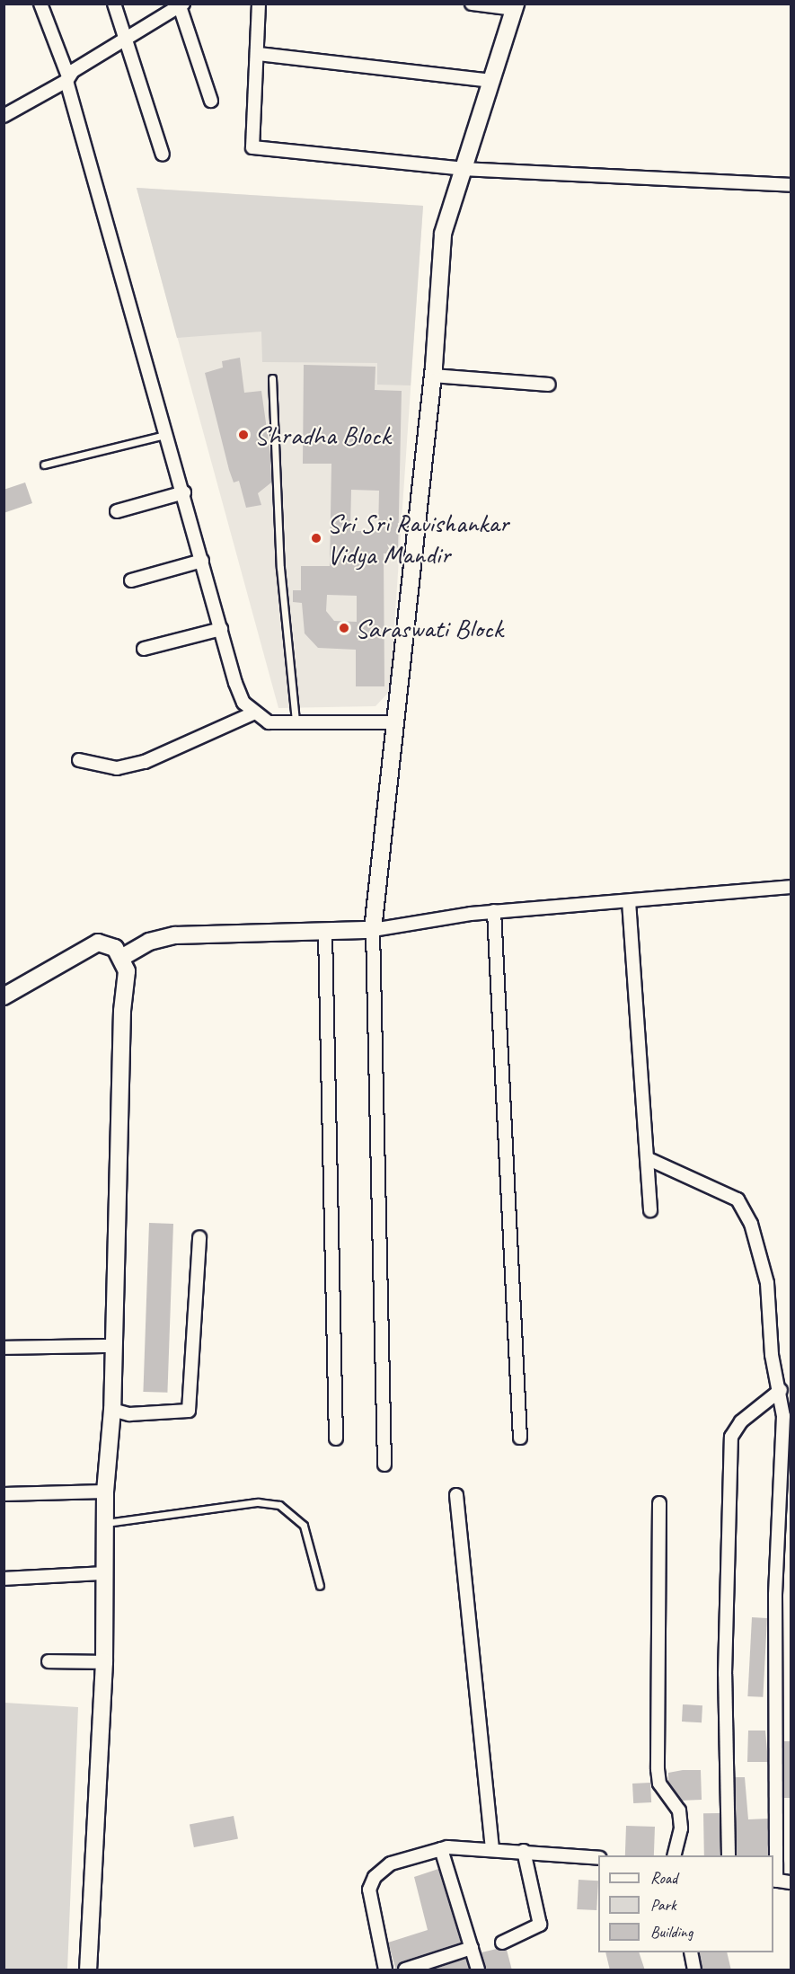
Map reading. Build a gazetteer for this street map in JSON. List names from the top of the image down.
{
  "places": ["Shradha Block", "Sri Sri Ravishankar Vidya Mandir", "Saraswati Block"],
  "legend": ["Road", "Park", "Building"]
}
